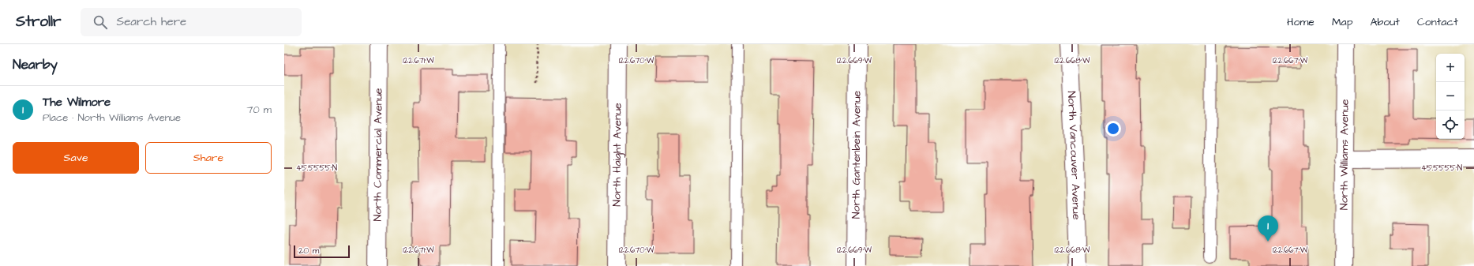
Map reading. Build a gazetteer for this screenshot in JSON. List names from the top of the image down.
{
  "streets": {
    "street": [
      "North Vancouver Avenue",
      "North Williams Avenue",
      "North Commercial Avenue",
      "North Haight Avenue",
      "North Gantenbein Avenue"
    ]
  },
  "scale_bar": "20 m",
  "page": {
    "header": "Strollr",
    "search": "Search here",
    "nav": [
      "Home",
      "Map",
      "About",
      "Contact"
    ],
    "heading": "Nearby",
    "map_buttons": ["+", "−"],
    "list": [
      {
        "mark": "1",
        "name": "The Wilmore",
        "note": "Place · North Williams Avenue",
        "value": "70 m"
      }
    ],
    "buttons": ["Save", "Share"],
    "pins": "1",
    "scale": "20 m"
  },
  "coordinates": [
    "122.671°W",
    "122.670°W",
    "122.669°W",
    "122.668°W",
    "122.667°W",
    "45.5555°N"
  ]
}
